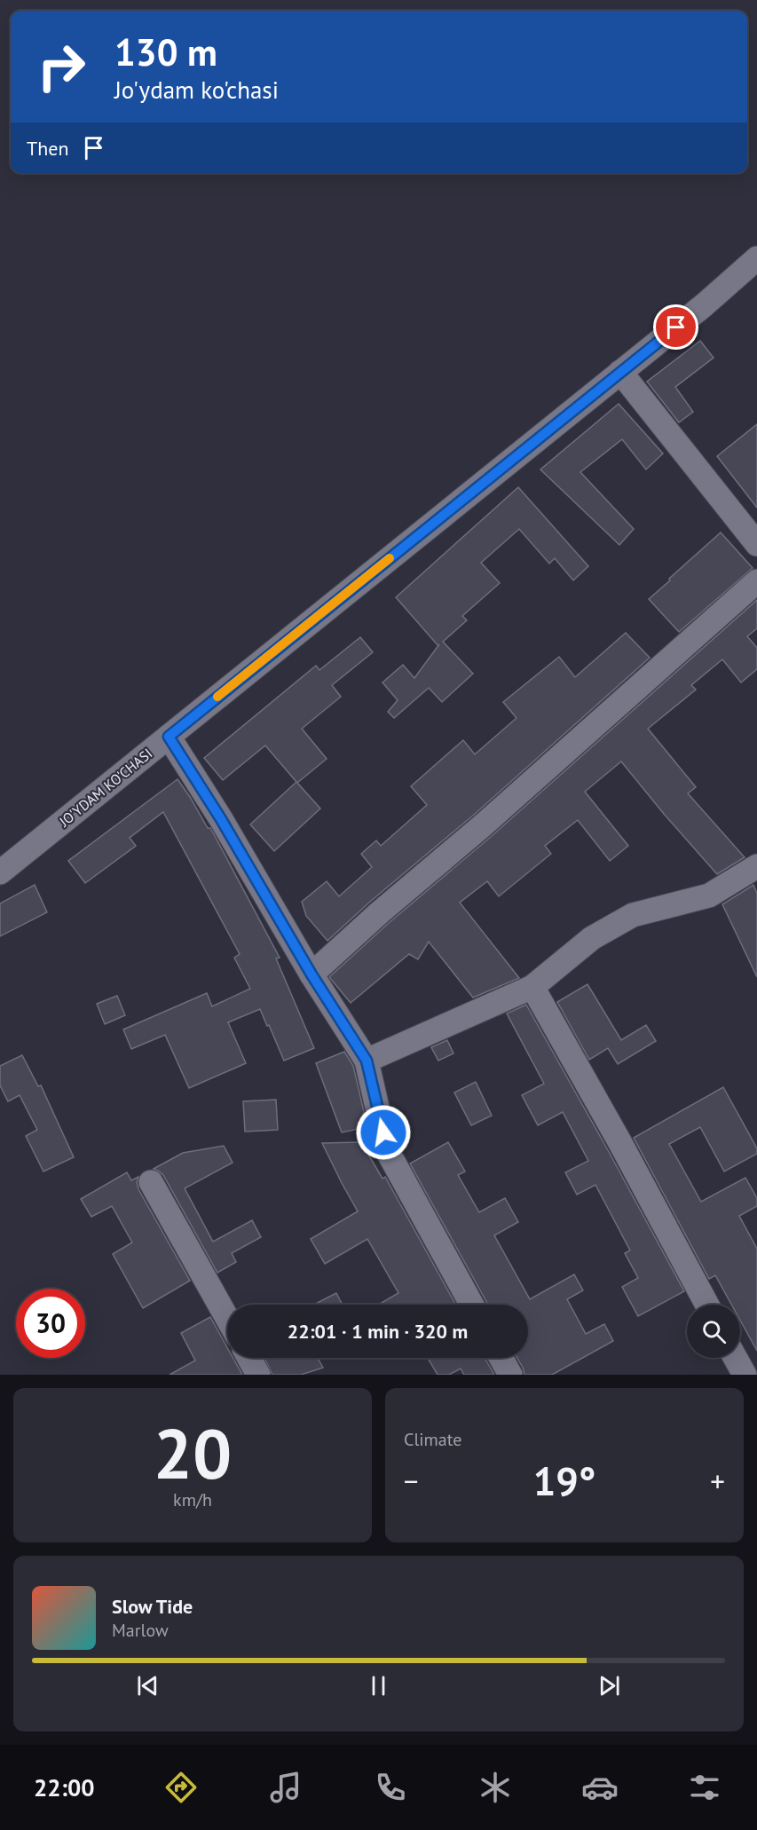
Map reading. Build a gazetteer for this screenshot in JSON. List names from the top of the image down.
{
  "streets": {
    "street": ["JO'YDAM KO'CHASI"]
  },
  "page": {
    "turn": ["130 m", "Jo'ydam ko'chasi"],
    "then": "Then",
    "limit": "30",
    "trip": "22:01 · 1 min · 320 m",
    "tile": [
      ["20", "km/h"],
      "Climate"
    ],
    "heat": ["−", "19°", "+"],
    "song": ["Slow Tide", "Marlow"],
    "tabs": "22:00"
  }
}
